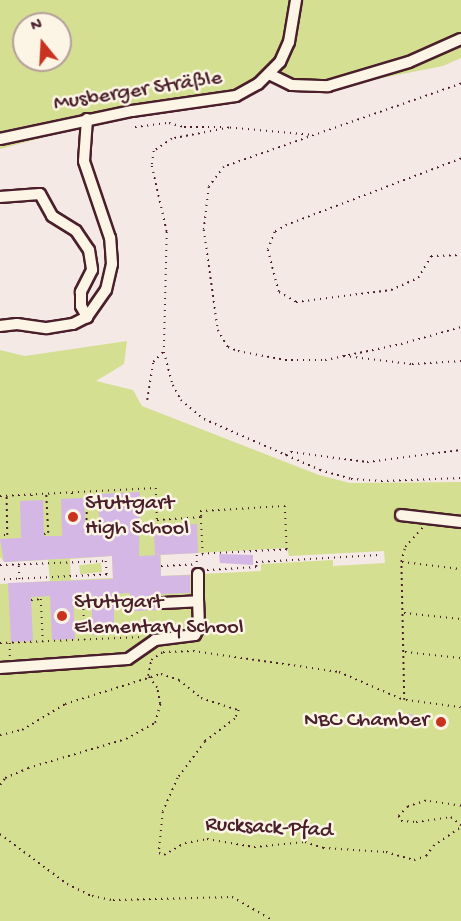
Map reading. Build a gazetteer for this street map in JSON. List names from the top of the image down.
{
  "streets": {
    "street": ["Musberger Sträßle"],
    "path": ["Rucksack-Pfad"]
  },
  "places": ["Stuttgart High School", "Stuttgart Elementary School", "NBC Chamber"],
  "north": "top"
}
